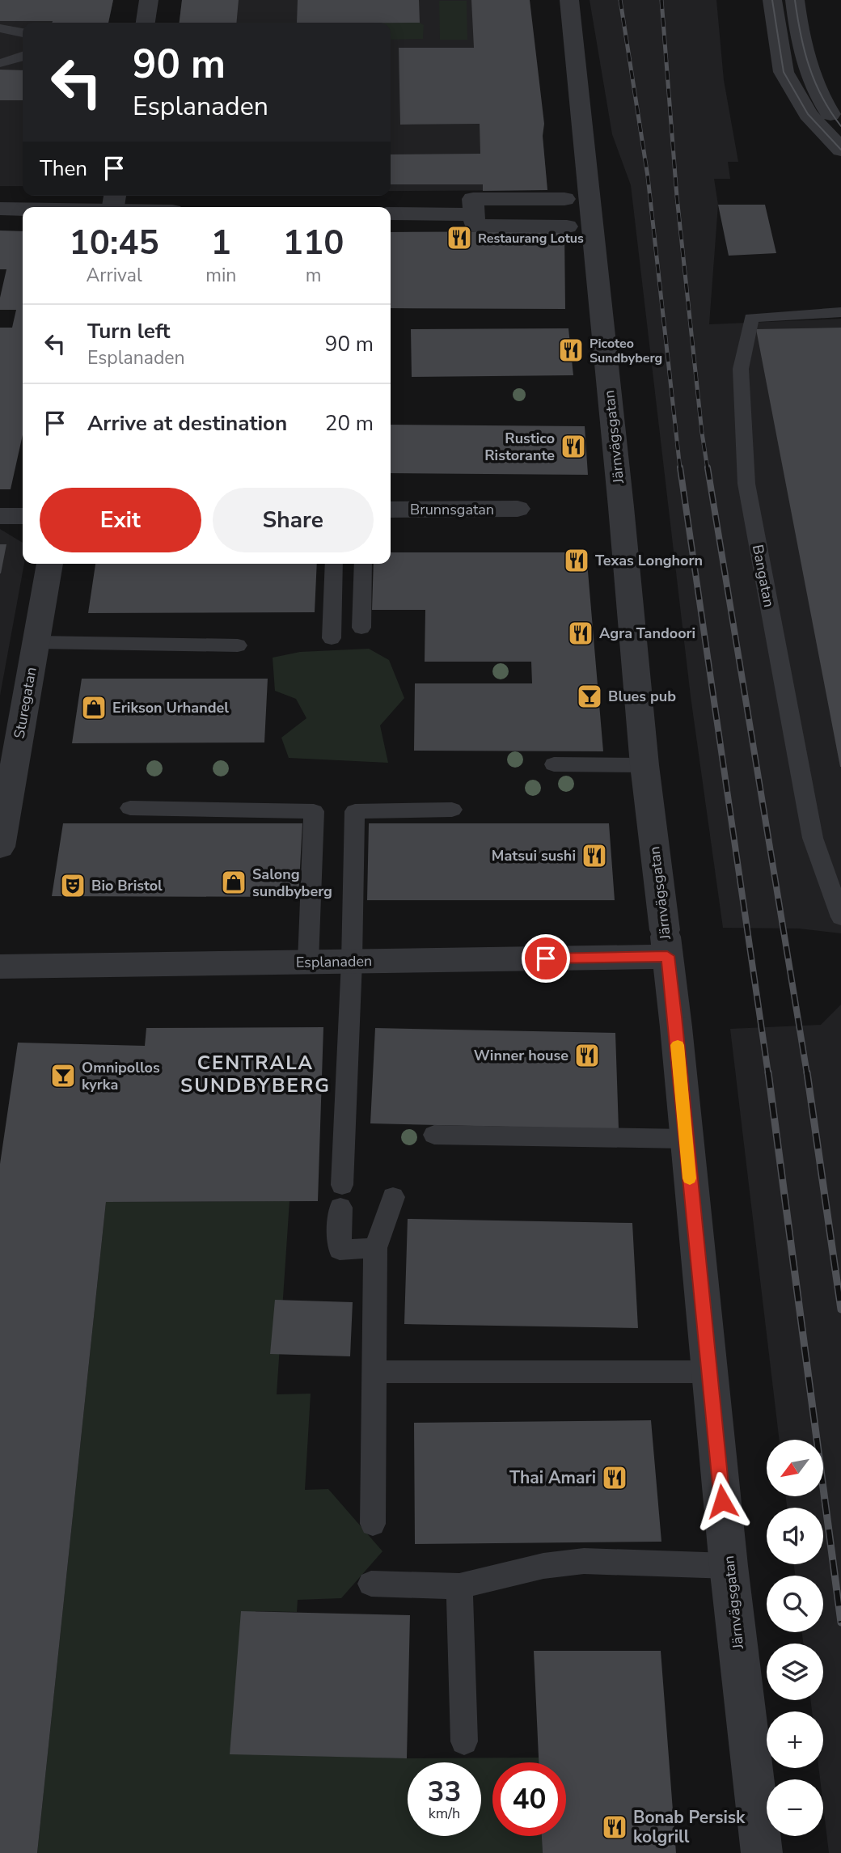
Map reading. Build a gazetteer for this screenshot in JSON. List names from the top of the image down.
{
  "streets": {
    "street": [
      "Järnvägsgatan",
      "Brunnsgatan",
      "Sturegatan",
      "Esplanaden"
    ],
    "lane": ["Bangatan"]
  },
  "crossings": [
    ["Järnvägsgatan", "Esplanaden"]
  ],
  "districts": ["CENTRALA SUNDBYBERG"],
  "places": {
    "restaurant": [
      "Restaurang Lotus",
      "Picoteo Sundbyberg",
      "Rustico Ristorante",
      "Texas Longhorn",
      "Agra Tandoori",
      "Matsui sushi",
      "Winner house",
      "Thai Amari",
      "Bonab Persisk kolgrill"
    ],
    "bar": ["Blues pub", "Omnipollos kyrka"],
    "shop": ["Erikson Urhandel", "Salong sundbyberg"],
    "theatre": ["Bio Bristol"]
  },
  "north": "bottom left",
  "page": {
    "turn": ["90 m", "Esplanaden"],
    "then": "Then",
    "eta": [
      "10:45",
      "Arrival",
      "1",
      "min",
      "110",
      "m"
    ],
    "list": [
      {
        "name": "Turn left",
        "note": "Esplanaden",
        "value": "90 m"
      },
      {
        "name": "Arrive at destination",
        "value": "20 m"
      }
    ],
    "buttons": ["Exit", "Share"],
    "map_buttons": ["+", "−"],
    "speed": "33 km/h",
    "limit": "40"
  }
}
